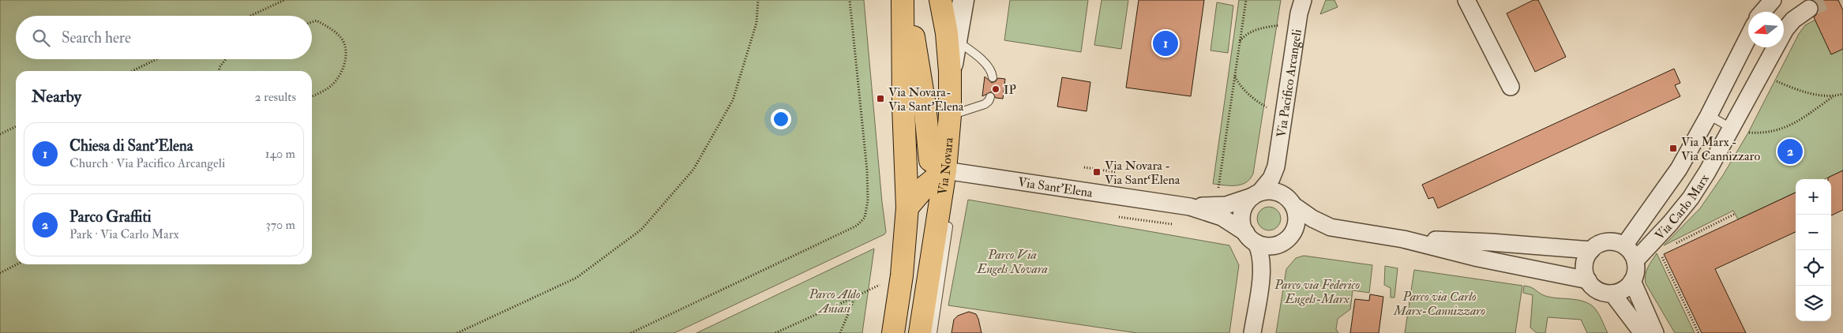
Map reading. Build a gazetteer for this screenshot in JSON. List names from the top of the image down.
{
  "streets": {
    "main road": ["Via Novara"],
    "street": ["Via Pacifico Arcangeli", "Via Sant’Elena", "Via Carlo Marx"]
  },
  "crossings": [
    ["Via Pacifico Arcangeli", "Via Sant’Elena"],
    ["Via Novara", "Via Sant’Elena"]
  ],
  "parks": [
    "Parco Via Engels Novara",
    "Parco via Federico Engels-Marx",
    "Parco Aldo Aniasi",
    "Parco via Carlo Marx-Cannizzaro"
  ],
  "places": {
    "other": ["IP"],
    "transit": ["Via Novara- Via Sant'Elena", "Via Marx - Via Cannizzaro", "Via Novara - Via Sant‘Elena"]
  },
  "north": "left",
  "page": {
    "search": "Search here",
    "pins": ["1", "2"],
    "heading": ["Nearby", "2 results"],
    "list": [
      {
        "mark": "1",
        "name": "Chiesa di Sant'Elena",
        "note": "Church · Via Pacifico Arcangeli",
        "value": "140 m"
      },
      {
        "mark": "2",
        "name": "Parco Graffiti",
        "note": "Park · Via Carlo Marx",
        "value": "370 m"
      }
    ],
    "map_buttons": ["+", "−"]
  }
}
